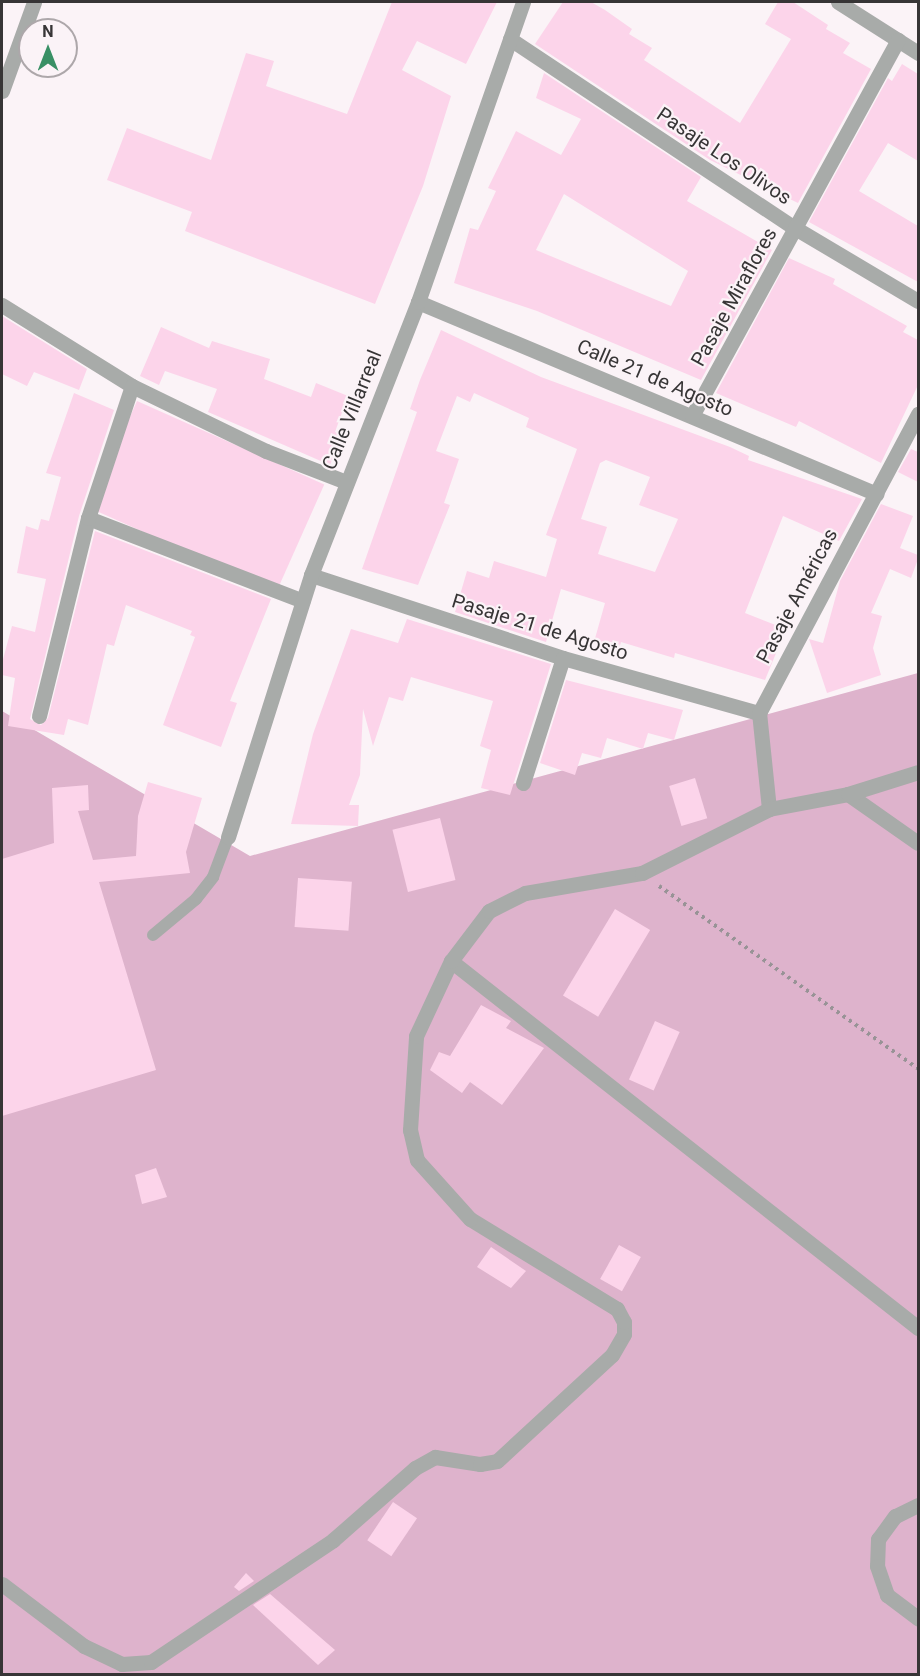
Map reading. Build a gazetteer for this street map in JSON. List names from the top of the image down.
{
  "streets": {
    "street": [
      "Pasaje Los Olivos",
      "Pasaje Miraflores",
      "Calle 21 de Agosto",
      "Calle Villarreal",
      "Pasaje Américas",
      "Pasaje 21 de Agosto"
    ]
  },
  "crossings": [
    ["Pasaje Los Olivos", "Pasaje Miraflores"],
    ["Pasaje Los Olivos", "Calle Villarreal"],
    ["Pasaje Miraflores", "Calle 21 de Agosto"],
    ["Calle 21 de Agosto", "Calle Villarreal"],
    ["Calle 21 de Agosto", "Pasaje Américas"],
    ["Calle Villarreal", "Pasaje 21 de Agosto"],
    ["Pasaje Américas", "Pasaje 21 de Agosto"]
  ],
  "north": "top"
}
